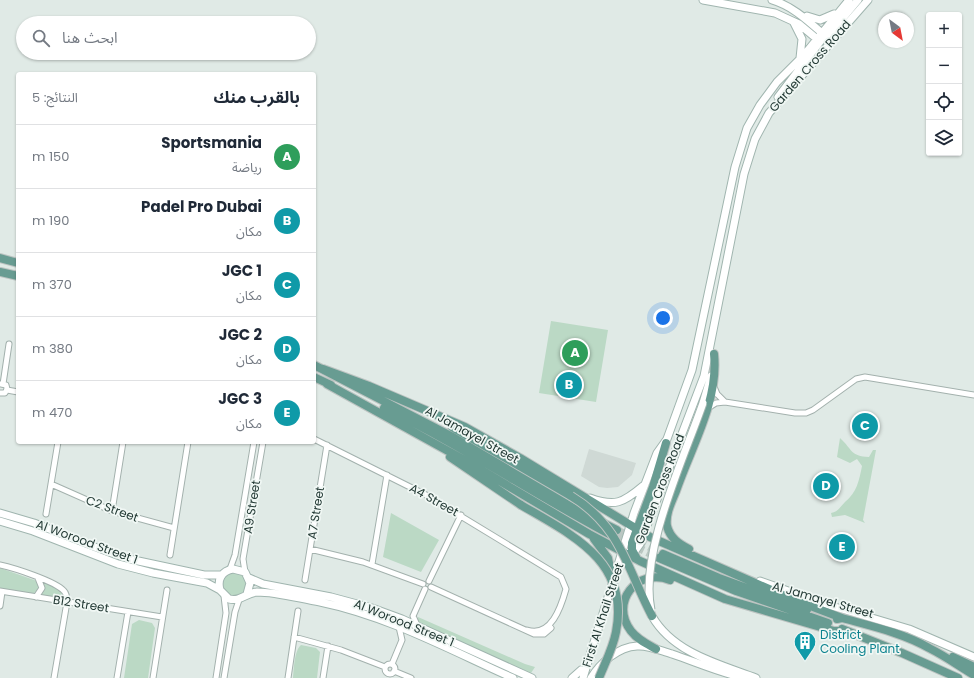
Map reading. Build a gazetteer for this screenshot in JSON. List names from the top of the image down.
{
  "streets": {
    "main road": [
      "Garden Cross Road",
      "Al Jamayel Street",
      "Al Worood Street 1",
      "First Al Khail Street"
    ],
    "street": [
      "A4 Street",
      "A9 Street",
      "C2 Street",
      "A7 Street",
      "B12 Street"
    ]
  },
  "crossings": [
    ["Garden Cross Road", "First Al Khail Street"],
    ["A4 Street", "A7 Street"],
    ["A9 Street", "Al Worood Street 1"]
  ],
  "places": {
    "building": ["District Cooling Plant"]
  },
  "north": "bottom right",
  "page": {
    "map_buttons": ["+", "−"],
    "search": "ابحث هنا",
    "heading": ["بالقرب منك", "النتائج: 5"],
    "list": [
      {
        "mark": "A",
        "name": "Sportsmania",
        "note": "رياضة",
        "value": "150 m"
      },
      {
        "mark": "B",
        "name": "Padel Pro Dubai",
        "note": "مكان",
        "value": "190 m"
      },
      {
        "mark": "C",
        "name": "JGC 1",
        "note": "مكان",
        "value": "370 m"
      },
      {
        "mark": "D",
        "name": "JGC 2",
        "note": "مكان",
        "value": "380 m"
      },
      {
        "mark": "E",
        "name": "JGC 3",
        "note": "مكان",
        "value": "470 m"
      }
    ],
    "pins": [
      "A",
      "B",
      "C",
      "D",
      "E"
    ]
  }
}
